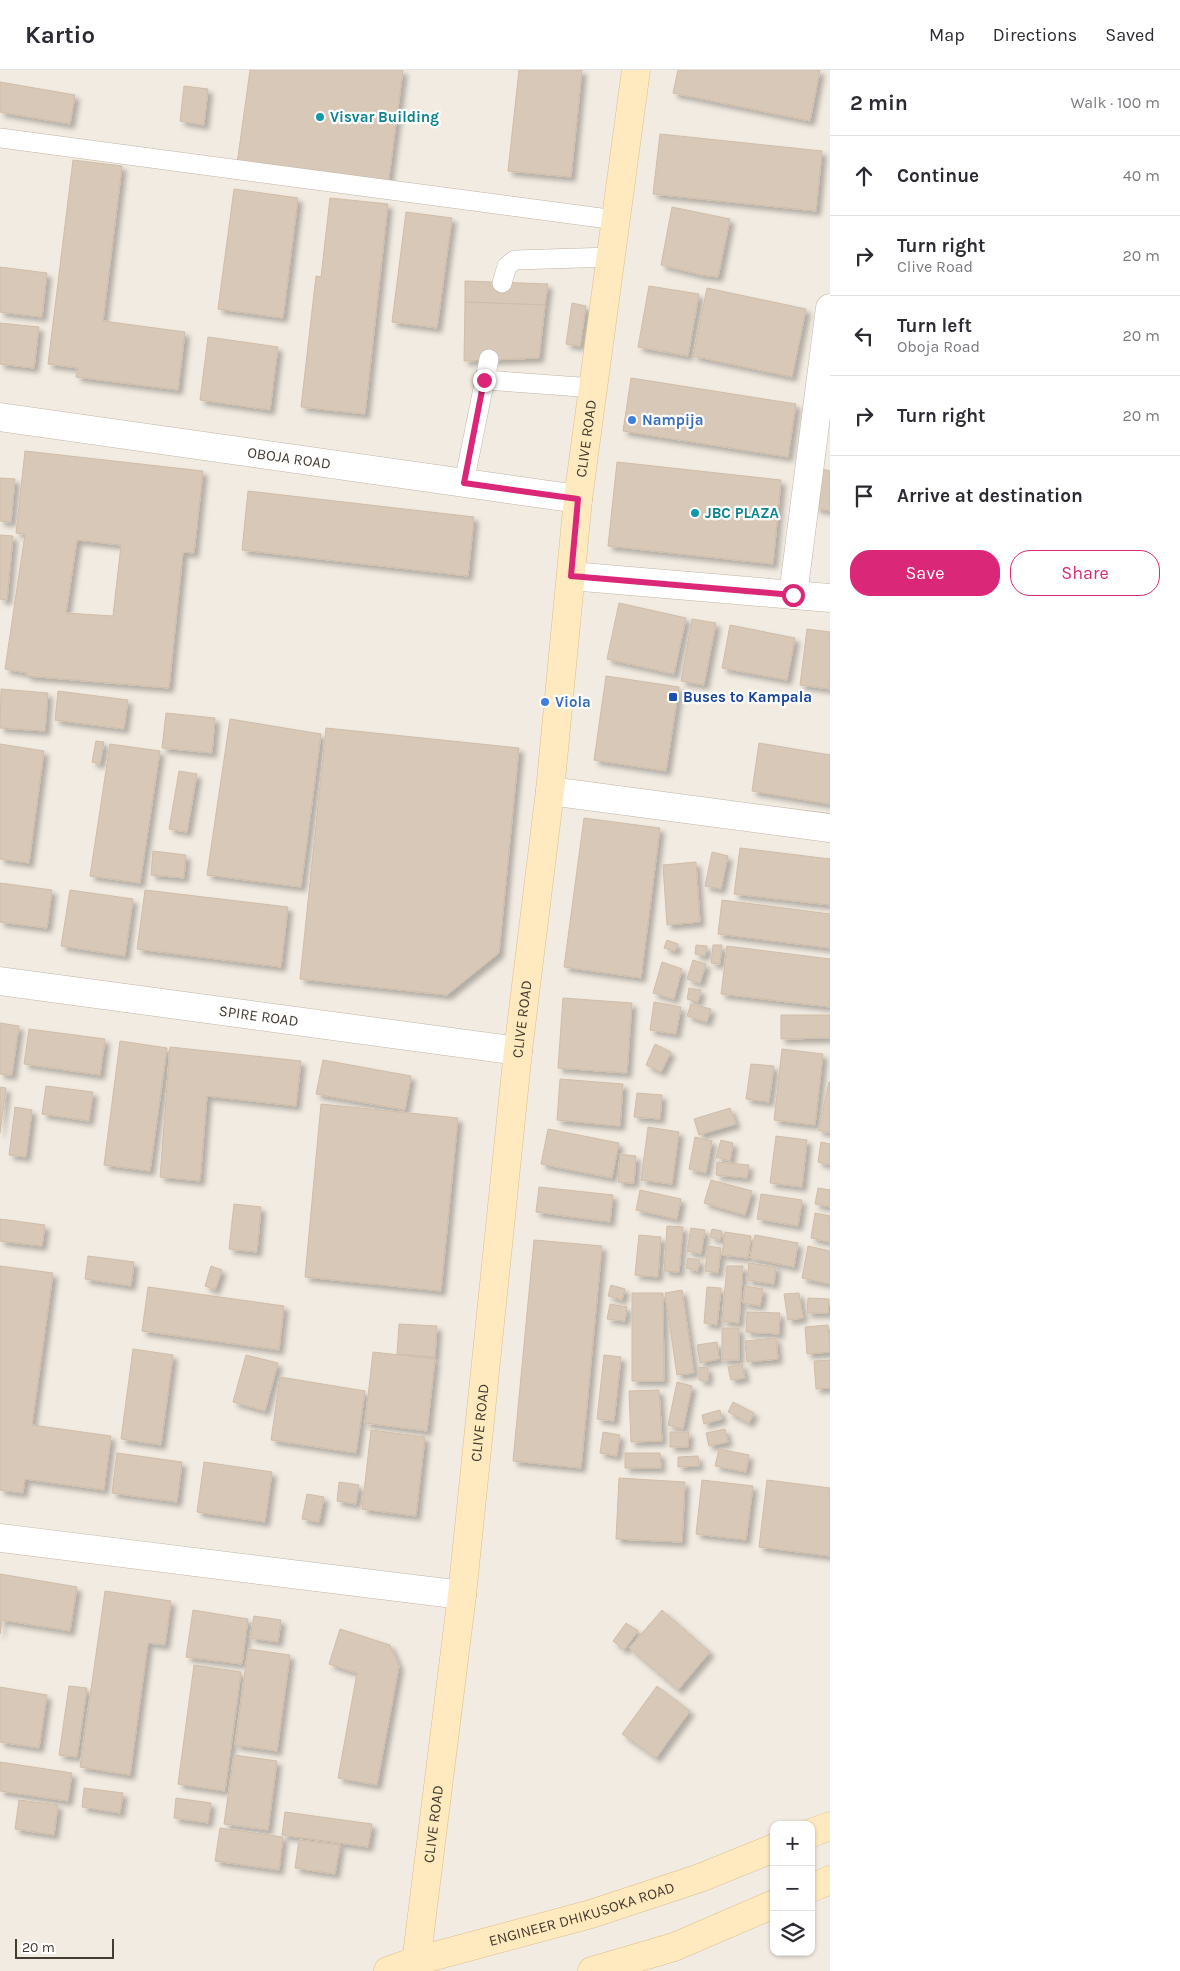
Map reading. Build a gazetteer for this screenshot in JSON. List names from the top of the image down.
{
  "streets": {
    "street": [
      "CLIVE ROAD",
      "OBOJA ROAD",
      "SPIRE ROAD",
      "ENGINEER DHIKUSOKA ROAD"
    ]
  },
  "crossings": [
    ["CLIVE ROAD", "OBOJA ROAD"],
    ["CLIVE ROAD", "SPIRE ROAD"],
    ["CLIVE ROAD", "ENGINEER DHIKUSOKA ROAD"]
  ],
  "places": {
    "other": [
      "Visvar Building",
      "Nampija",
      "JBC PLAZA",
      "Viola"
    ],
    "transit": ["Buses to Kampala"]
  },
  "scale_bar": "20 m",
  "page": {
    "header": "Kartio",
    "nav": ["Map", "Directions", "Saved"],
    "heading": ["2 min", "Walk · 100 m"],
    "list": [
      ["Continue", "40 m"],
      ["Turn right", "Clive Road", "20 m"],
      ["Turn left", "Oboja Road", "20 m"],
      ["Turn right", "20 m"],
      "Arrive at destination"
    ],
    "buttons": ["Save", "Share"],
    "map_buttons": ["+", "−"],
    "scale": "20 m"
  }
}
